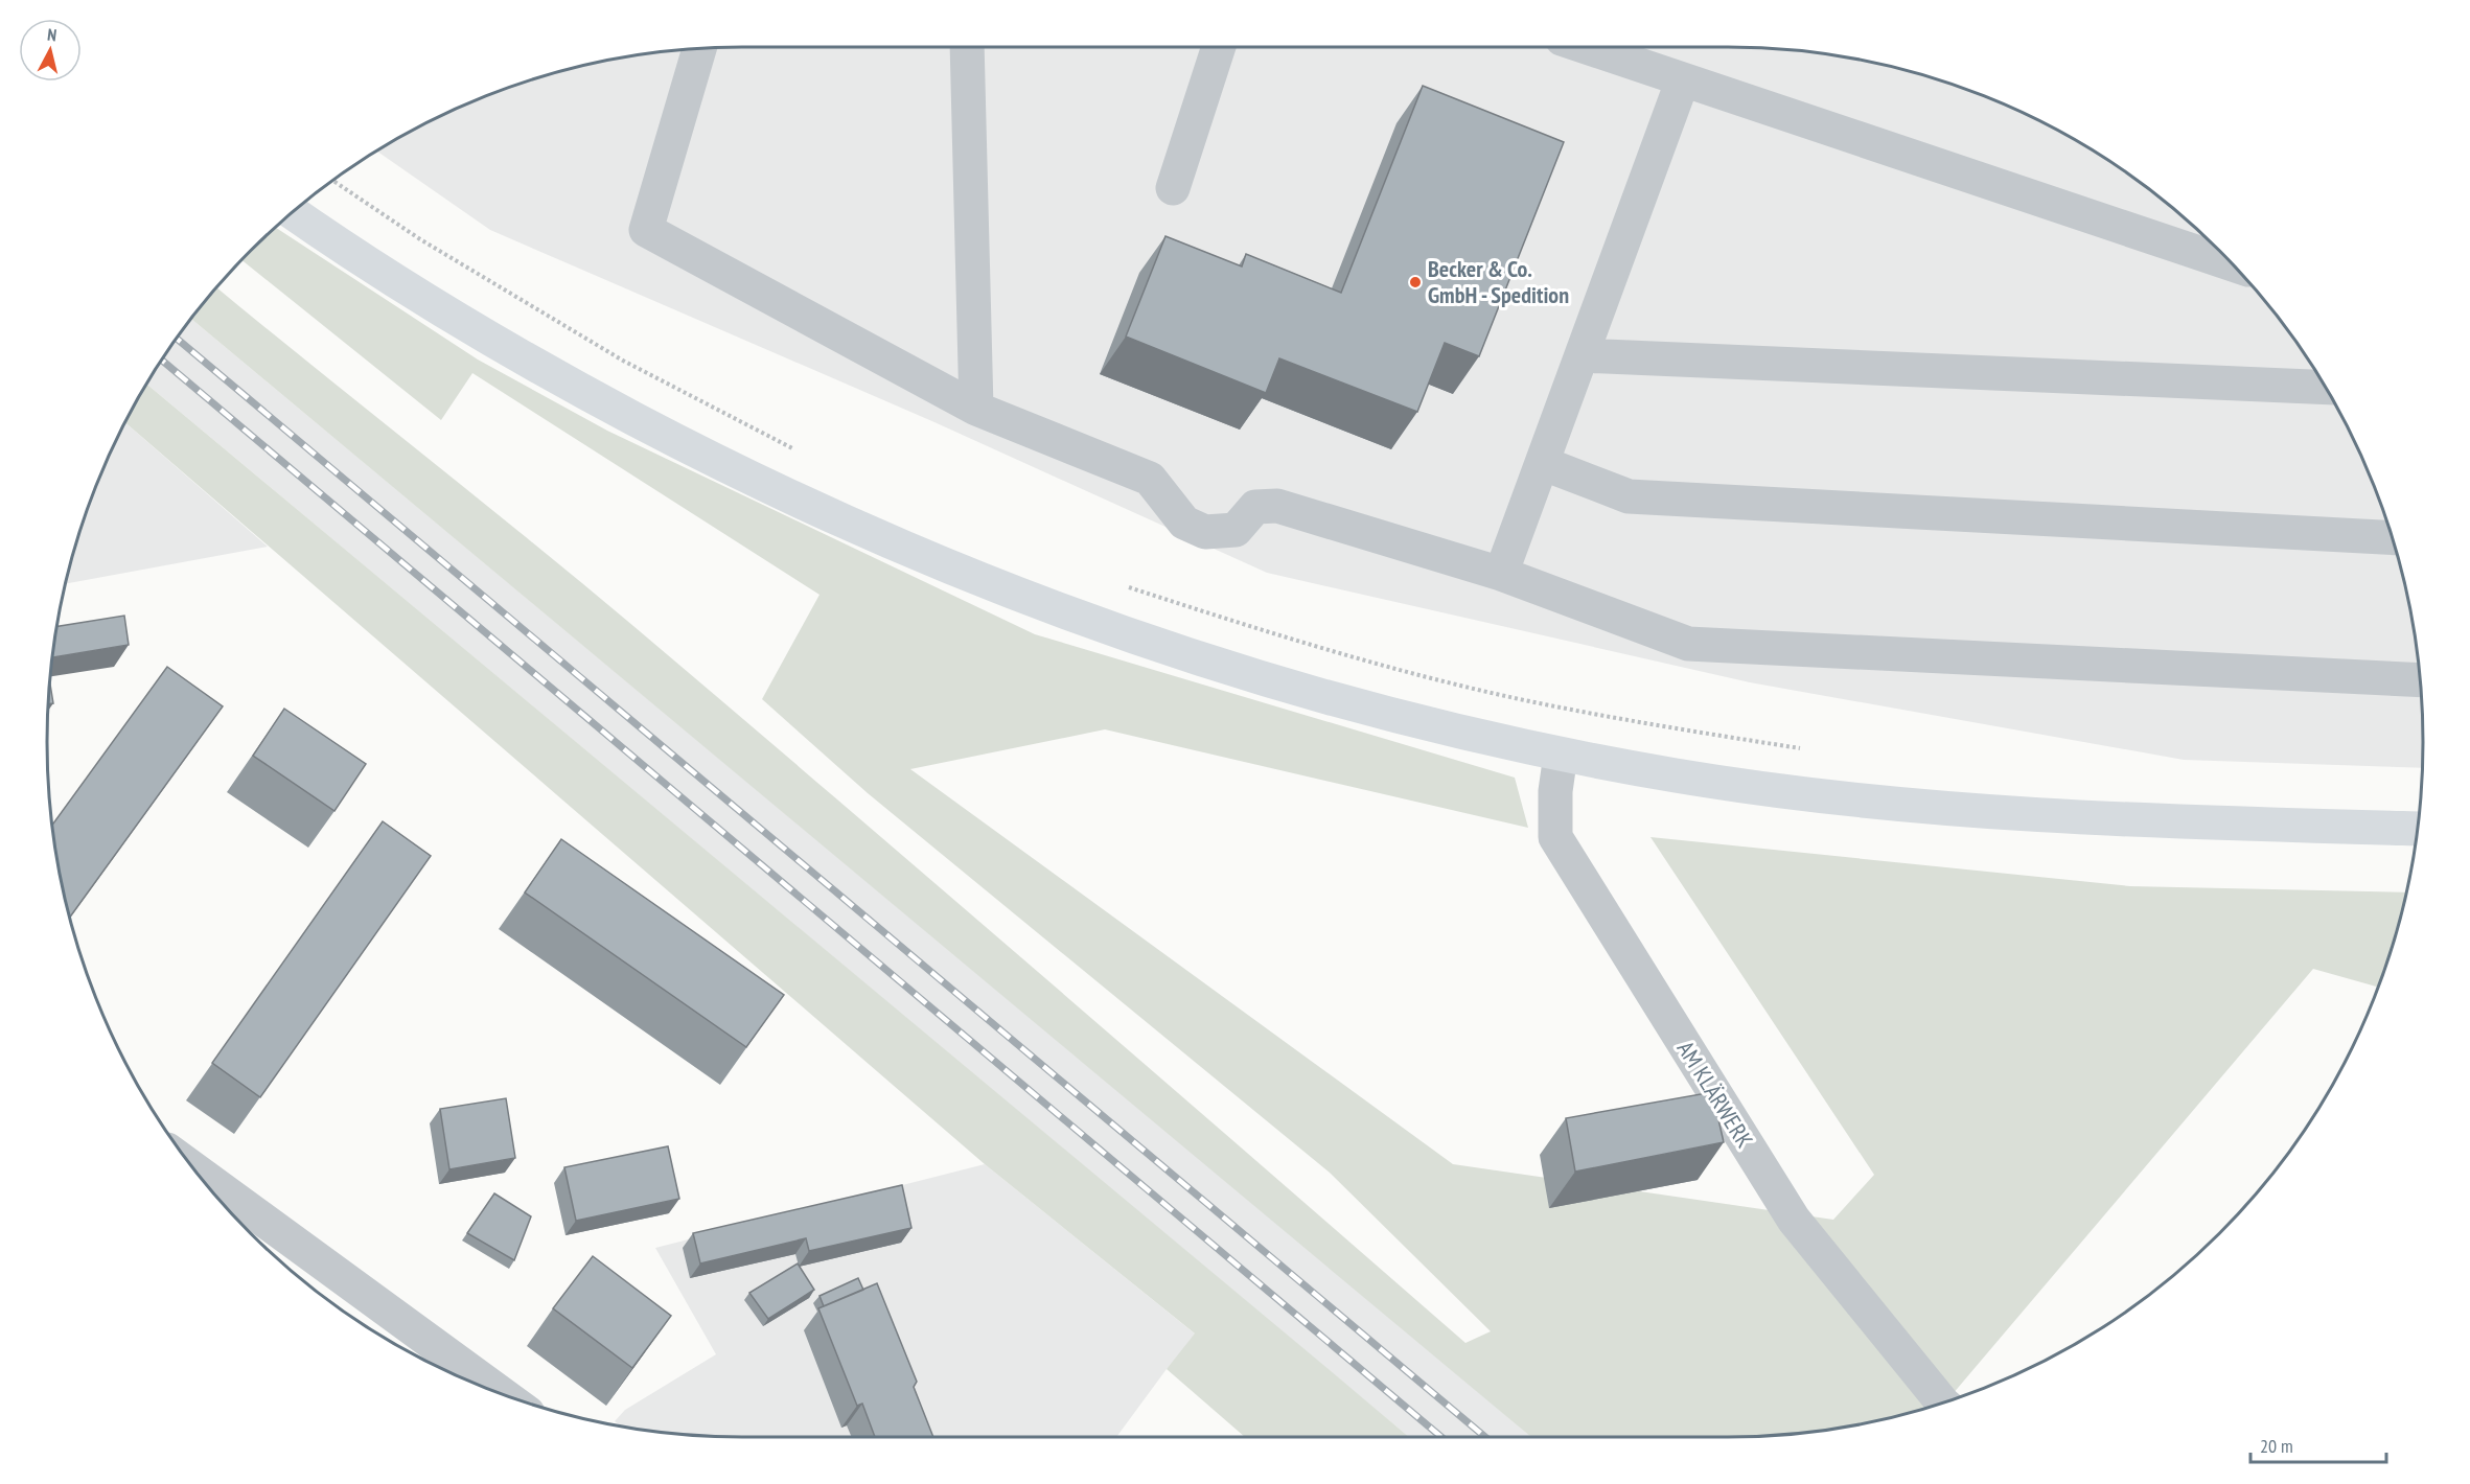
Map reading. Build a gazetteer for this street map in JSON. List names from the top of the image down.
{
  "streets": {
    "street": ["AM KLÄRWERK"]
  },
  "places": ["Becker & Co. GmbH - Spedition"],
  "scale_bar": "20 m",
  "north": "top"
}
